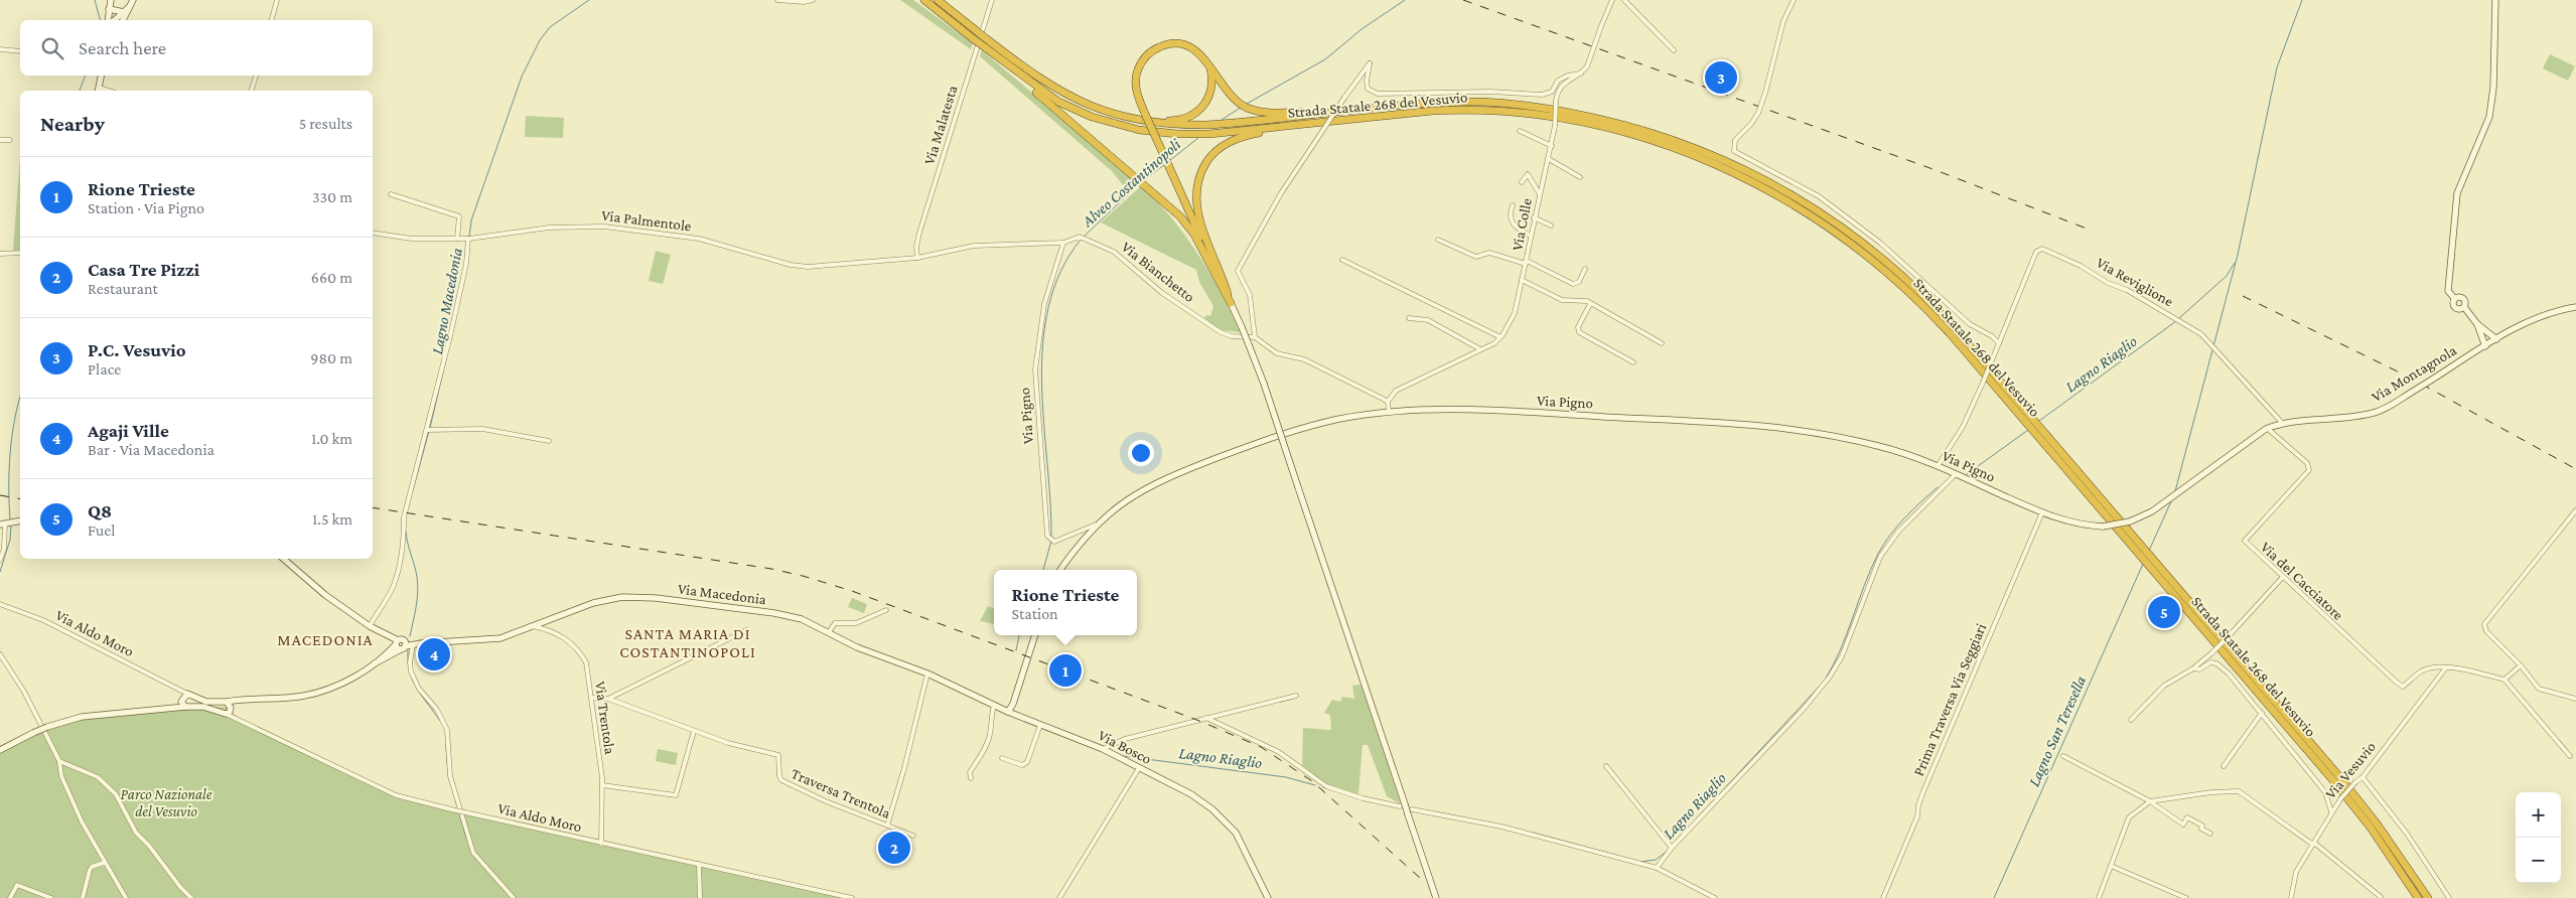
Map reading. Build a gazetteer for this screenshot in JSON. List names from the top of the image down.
{
  "streets": {
    "highway": ["Strada Statale 268 del Vesuvio"],
    "street": [
      "Via Malatesta",
      "Via Palmentole",
      "Via Colle",
      "Via Bianchetto",
      "Via Reviglione",
      "Via Montagnola",
      "Via Pigno",
      "Via del Cacciatore",
      "Via Macedonia",
      "Via Aldo Moro",
      "Prima Traversa Via Seggiari",
      "Via Trentola",
      "Via Bosco",
      "Via Vesuvio",
      "Traversa Trentola"
    ]
  },
  "crossings": [
    ["Via Malatesta", "Via Palmentole"],
    ["Via Malatesta", "Via Bianchetto"],
    ["Via Palmentole", "Via Bianchetto"],
    ["Via Bianchetto", "Via Pigno"],
    ["Via Reviglione", "Via Montagnola"],
    ["Via Montagnola", "Via Pigno"],
    ["Via Montagnola", "Via del Cacciatore"],
    ["Via Montagnola", "Prima Traversa Via Seggiari"],
    ["Via Pigno", "Prima Traversa Via Seggiari"],
    ["Via del Cacciatore", "Via Vesuvio"],
    ["Via Macedonia", "Via Trentola"],
    ["Via Macedonia", "Via Bosco"],
    ["Via Aldo Moro", "Via Trentola"],
    ["Via Trentola", "Traversa Trentola"]
  ],
  "districts": ["SANTA MARIA DI COSTANTINOPOLI", "MACEDONIA"],
  "water": [
    "Alveo Costantinopoli",
    "Lagno Macedonia",
    "Lagno Riaglio",
    "Lagno San Teresella"
  ],
  "parks": ["Parco Nazionale del Vesuvio"],
  "page": {
    "search": "Search here",
    "pins": [
      "3",
      "5",
      "4",
      "1",
      "2"
    ],
    "heading": ["Nearby", "5 results"],
    "list": [
      {
        "mark": "1",
        "name": "Rione Trieste",
        "note": "Station · Via Pigno",
        "value": "330 m"
      },
      {
        "mark": "2",
        "name": "Casa Tre Pizzi",
        "note": "Restaurant",
        "value": "660 m"
      },
      {
        "mark": "3",
        "name": "P.C. Vesuvio",
        "note": "Place",
        "value": "980 m"
      },
      {
        "mark": "4",
        "name": "Agaji Ville",
        "note": "Bar · Via Macedonia",
        "value": "1.0 km"
      },
      {
        "mark": "5",
        "name": "Q8",
        "note": "Fuel",
        "value": "1.5 km"
      }
    ],
    "popup": ["Rione Trieste", "Station"],
    "map_buttons": ["+", "−"]
  }
}
